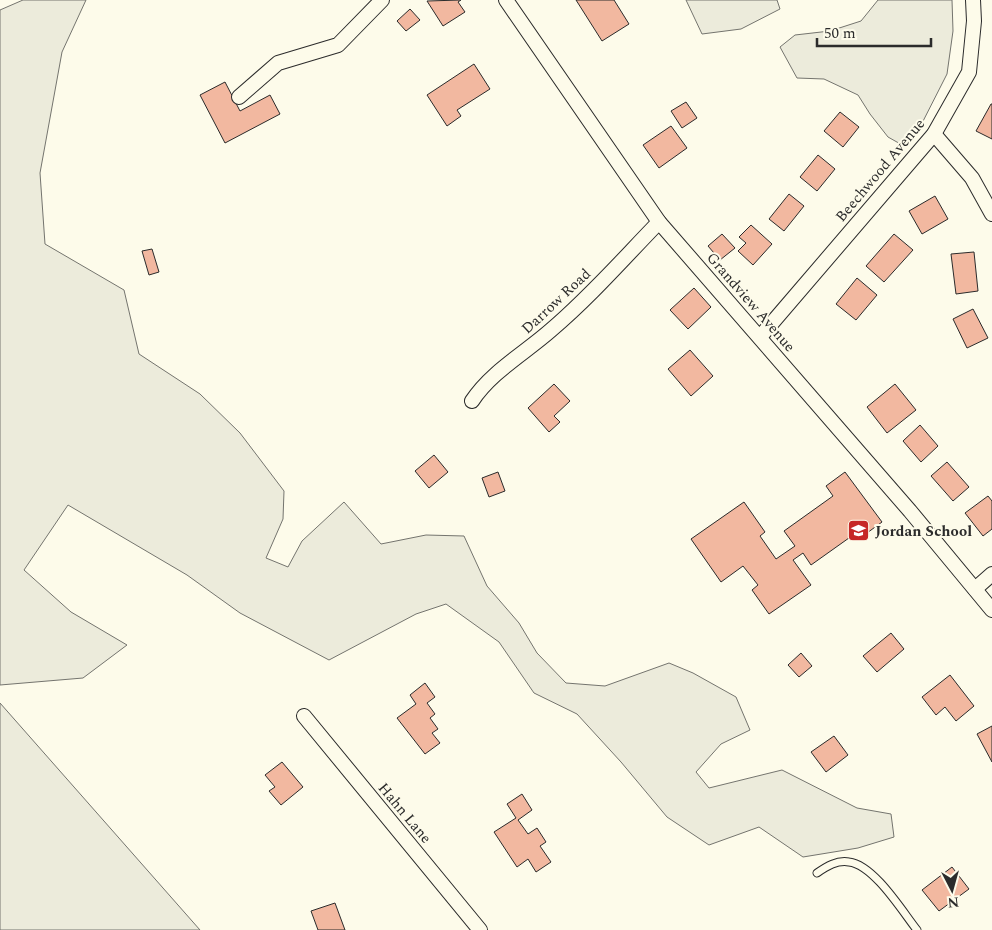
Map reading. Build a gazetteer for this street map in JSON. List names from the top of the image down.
{
  "streets": {
    "street": [
      "Beechwood Avenue",
      "Darrow Road",
      "Grandview Avenue",
      "Hahn Lane"
    ]
  },
  "crossings": [
    ["Beechwood Avenue", "Grandview Avenue"],
    ["Darrow Road", "Grandview Avenue"]
  ],
  "places": {
    "school or university": ["Jordan School"]
  },
  "scale_bar": "50 m",
  "north": "bottom"
}
